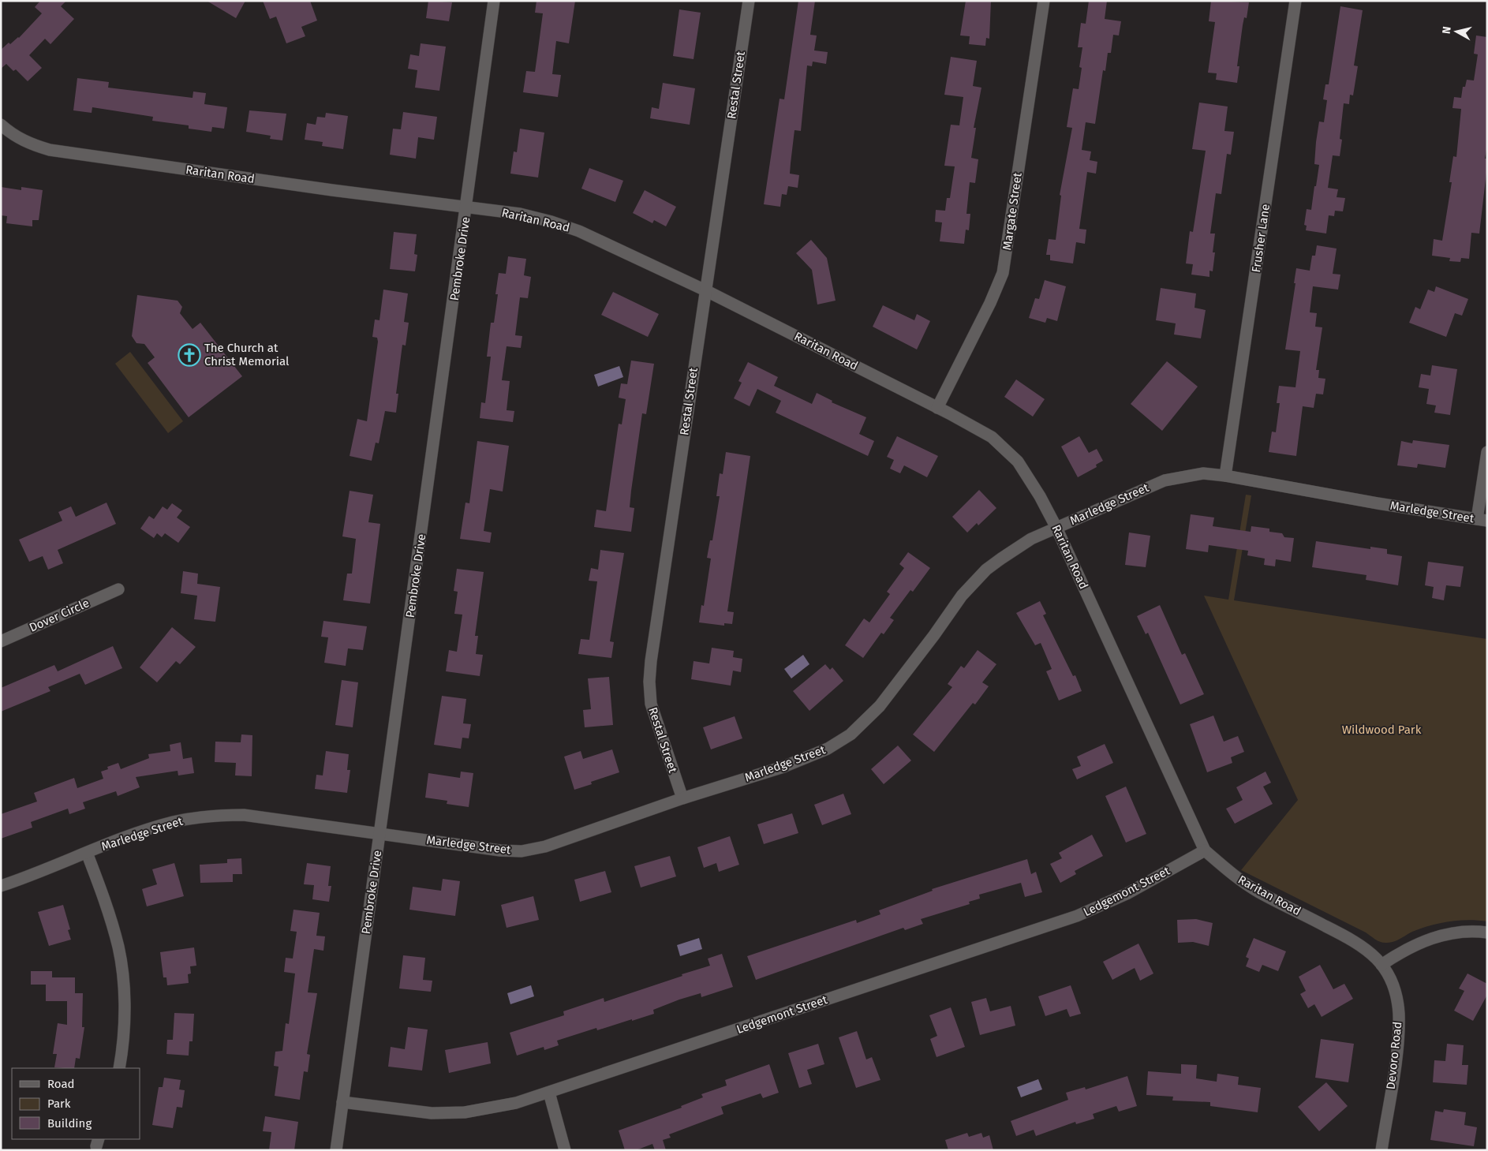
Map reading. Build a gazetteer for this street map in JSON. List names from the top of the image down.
{
  "streets": {
    "street": [
      "Restal Street",
      "Raritan Road",
      "Margate Street",
      "Frusher Lane",
      "Pembroke Drive",
      "Marledge Street",
      "Dover Circle",
      "Ledgemont Street",
      "Devoro Road"
    ]
  },
  "crossings": [
    ["Restal Street", "Raritan Road"],
    ["Restal Street", "Marledge Street"],
    ["Raritan Road", "Margate Street"],
    ["Raritan Road", "Pembroke Drive"],
    ["Raritan Road", "Marledge Street"],
    ["Raritan Road", "Ledgemont Street"],
    ["Raritan Road", "Devoro Road"],
    ["Frusher Lane", "Marledge Street"],
    ["Pembroke Drive", "Marledge Street"],
    ["Pembroke Drive", "Ledgemont Street"]
  ],
  "parks": ["Wildwood Park"],
  "places": {
    "church": ["The Church at Christ Memorial"]
  },
  "legend": ["Road", "Park", "Building"],
  "north": "left"
}
